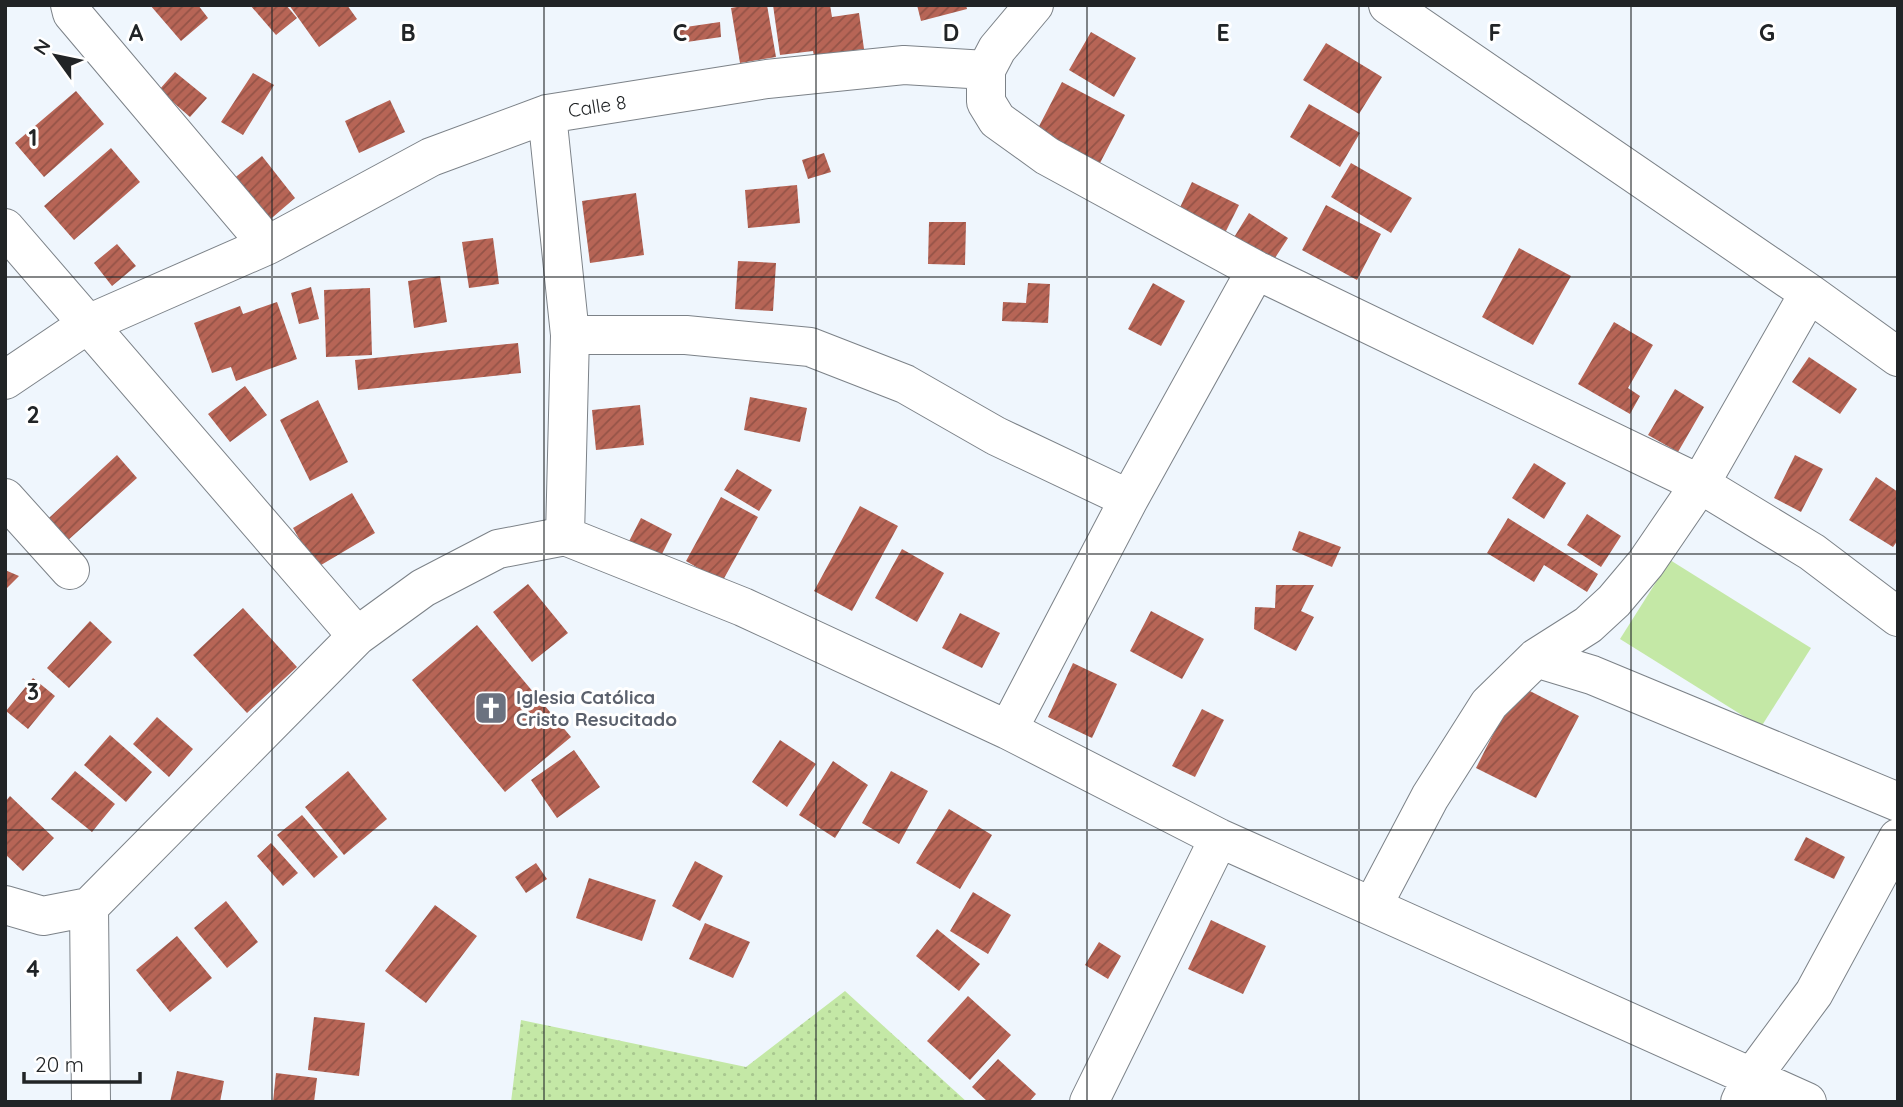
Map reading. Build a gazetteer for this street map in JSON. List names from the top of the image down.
{
  "streets": {
    "street": ["Calle 8"]
  },
  "places": {
    "church": ["Iglesia Católica Cristo Resucitado"]
  },
  "scale_bar": "20 m",
  "north": "top left",
  "grid": {
    "columns": [
      "A",
      "B",
      "C",
      "D",
      "E",
      "F",
      "G"
    ],
    "rows": [
      "1",
      "2",
      "3",
      "4"
    ]
  }
}
